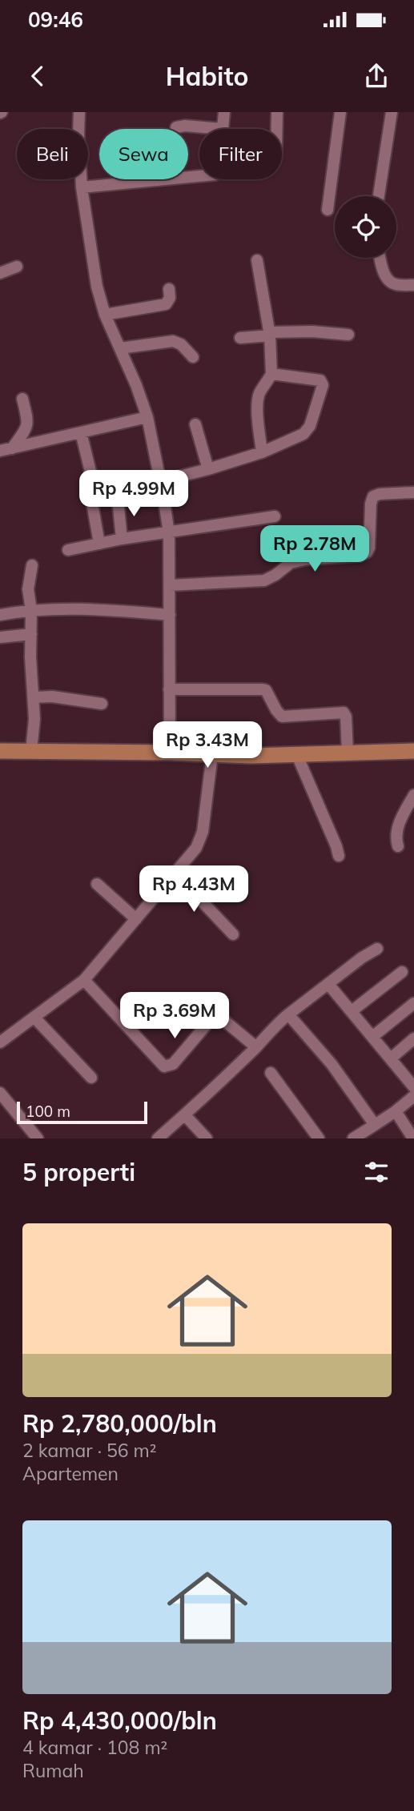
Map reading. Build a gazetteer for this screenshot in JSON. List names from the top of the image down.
{
  "scale_bar": "100 m",
  "page": {
    "status": "09:46",
    "header": "Habito",
    "chip": ["Beli", "Sewa", "Filter"],
    "price": [
      "Rp 4.99M",
      "Rp 2.78M",
      "Rp 3.43M",
      "Rp 4.43M",
      "Rp 3.69M"
    ],
    "scale": "100 m",
    "heading": "5 properti",
    "list": [
      {
        "name": "Rp 2,780,000/bln",
        "note": "2 kamar · 56 m² · Apartemen"
      },
      {
        "name": "Rp 4,430,000/bln",
        "note": "4 kamar · 108 m² · Rumah"
      }
    ]
  }
}
